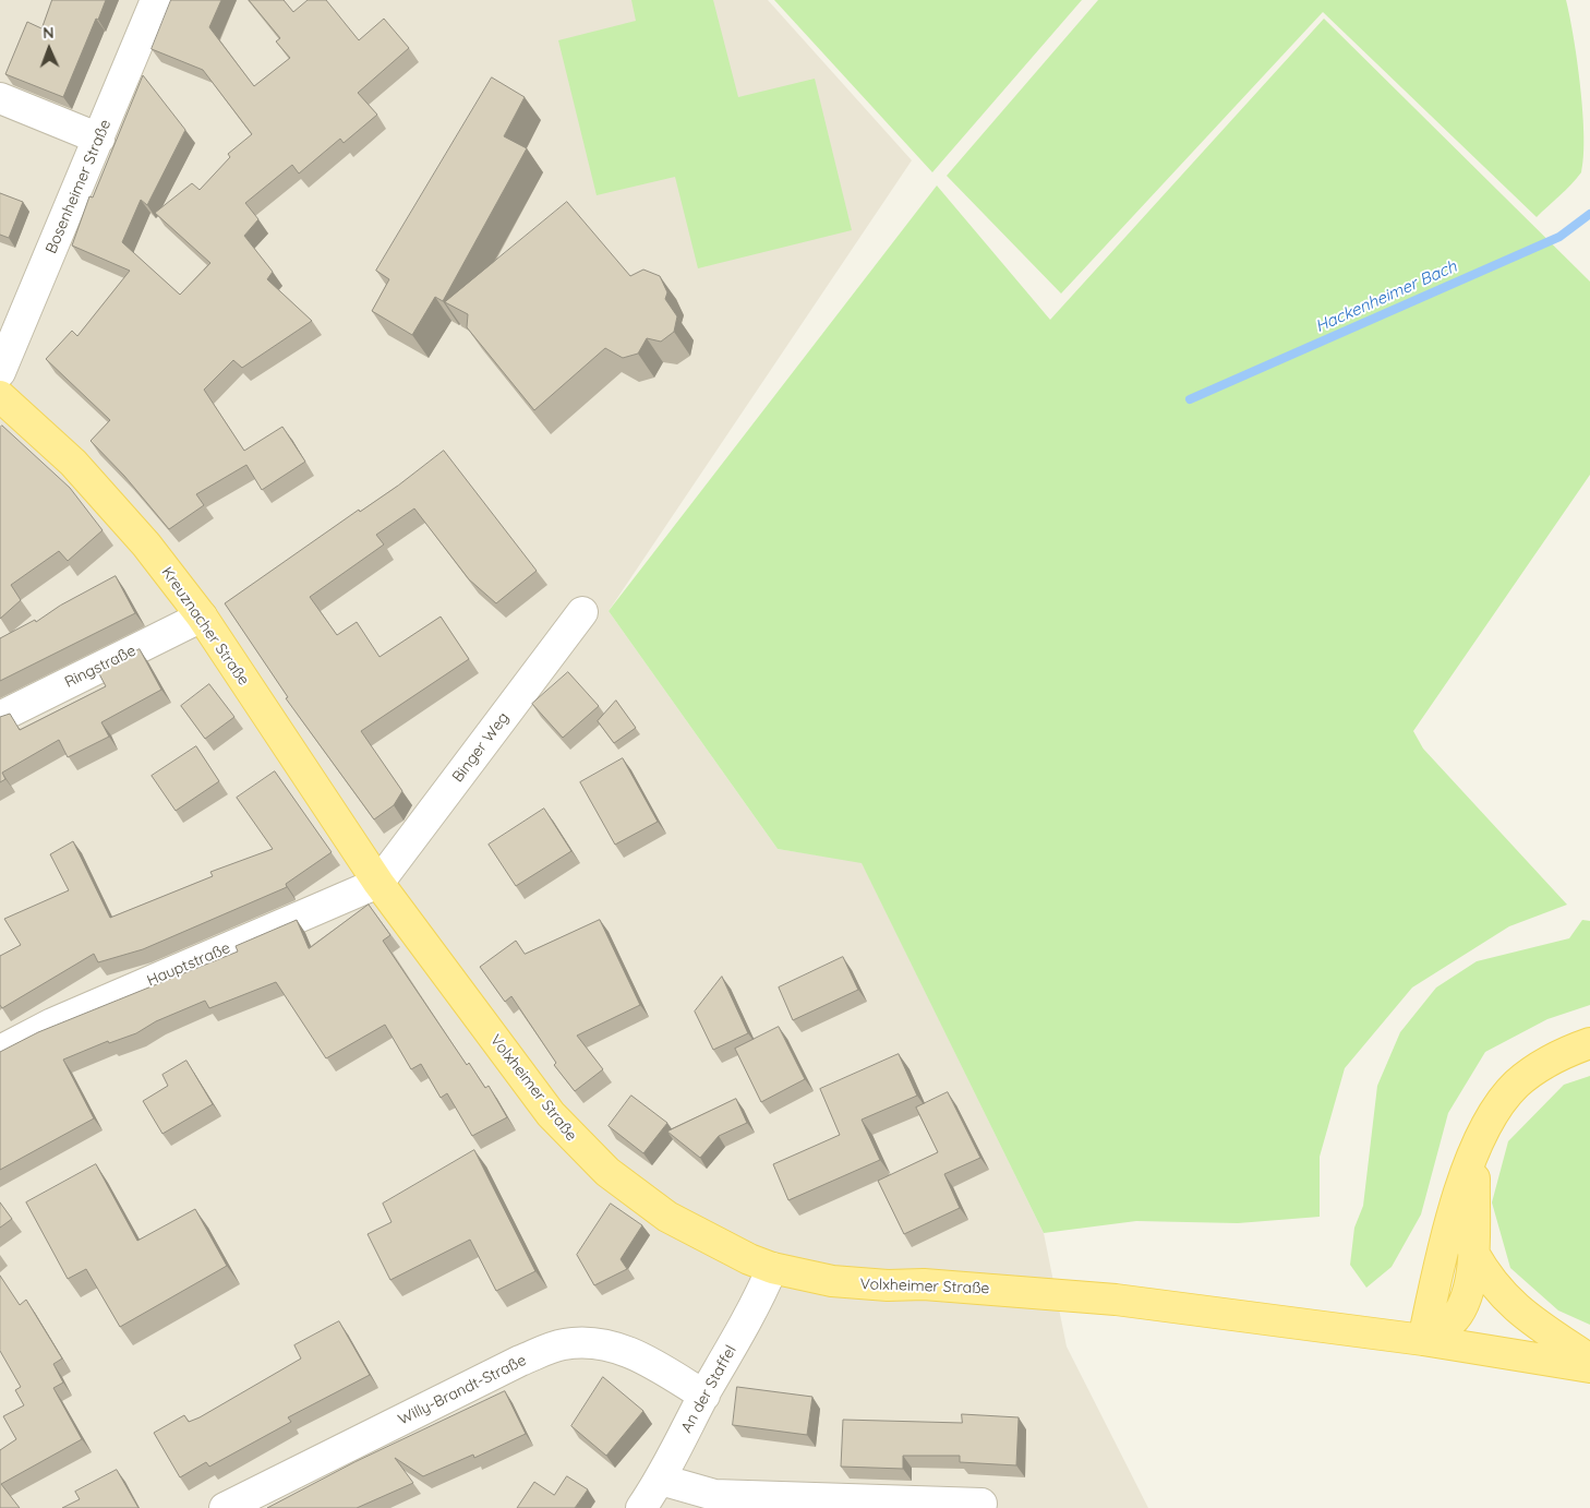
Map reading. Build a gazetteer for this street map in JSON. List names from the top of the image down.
{
  "streets": {
    "main road": ["Kreuznacher Straße", "Volxheimer Straße"],
    "street": [
      "Bosenheimer Straße",
      "Ringstraße",
      "Binger Weg",
      "Hauptstraße",
      "An der Staffel",
      "Willy-Brandt-Straße"
    ]
  },
  "crossings": [
    ["Kreuznacher Straße", "Ringstraße"],
    ["Kreuznacher Straße", "Binger Weg"],
    ["Kreuznacher Straße", "Hauptstraße"],
    ["Kreuznacher Straße", "Volxheimer Straße"],
    ["Binger Weg", "Hauptstraße"],
    ["Binger Weg", "Volxheimer Straße"],
    ["Hauptstraße", "Volxheimer Straße"],
    ["Volxheimer Straße", "An der Staffel"],
    ["An der Staffel", "Willy-Brandt-Straße"]
  ],
  "water": ["Hackenheimer Bach"],
  "north": "top"
}
